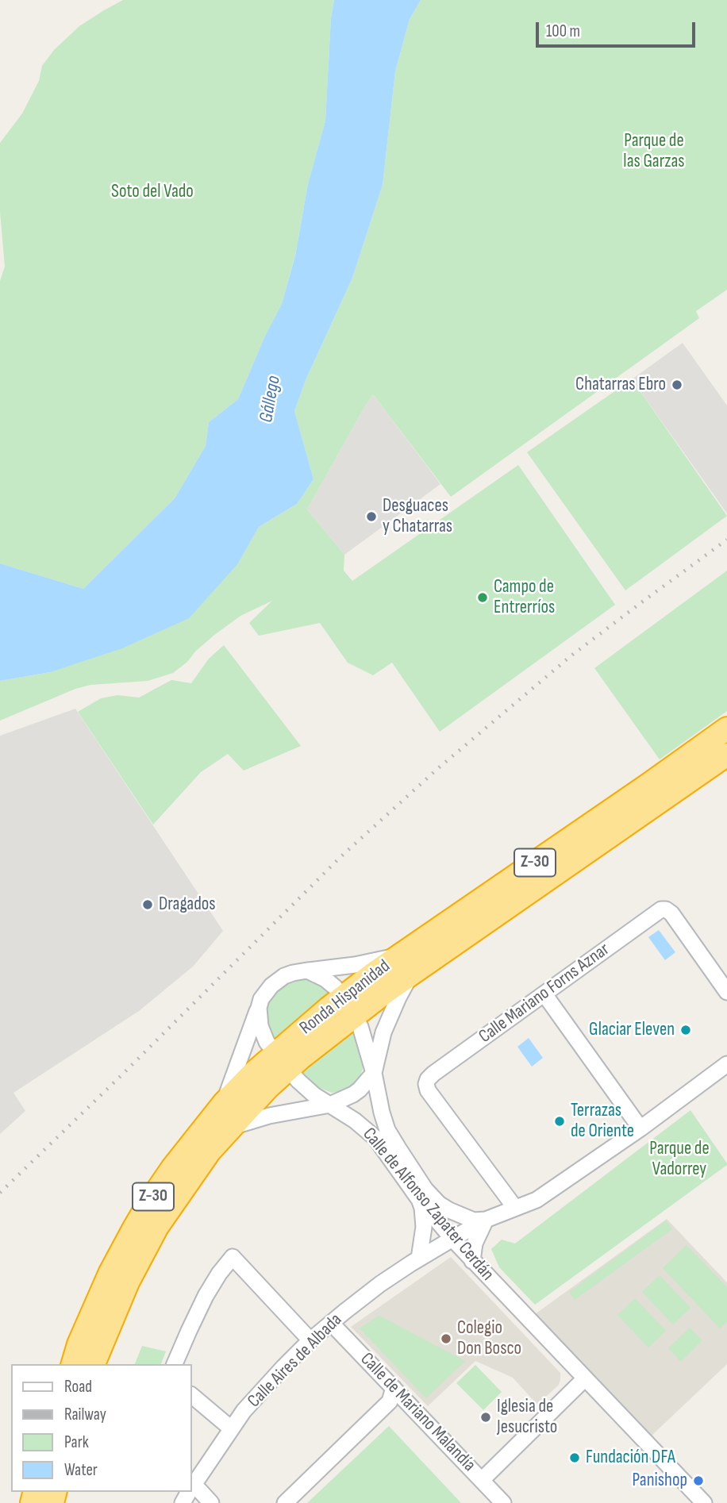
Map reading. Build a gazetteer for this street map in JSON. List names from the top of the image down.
{
  "streets": {
    "highway": ["Z-30", "Ronda Hispanidad"],
    "street": [
      "Calle Mariano Forns Aznar",
      "Calle de Alfonso Zapater Cerdán",
      "Calle Aires de Albada",
      "Calle de Mariano Malandía"
    ]
  },
  "crossings": [
    ["Calle Mariano Forns Aznar", "Calle Aires de Albada"],
    ["Ronda Hispanidad", "Calle de Alfonso Zapater Cerdán"],
    ["Calle de Alfonso Zapater Cerdán", "Calle Aires de Albada"],
    ["Calle Aires de Albada", "Calle de Mariano Malandía"]
  ],
  "water": ["Gállego"],
  "parks": ["Parque de las Garzas", "Soto del Vado", "Parque de Vadorrey"],
  "places": [
    "Chatarras Ebro",
    "Desguaces y Chatarras",
    "Campo de Entrerríos",
    "Dragados",
    "Glaciar Eleven",
    "Terrazas de Oriente",
    "Colegio Don Bosco",
    "Iglesia de Jesucristo",
    "Fundación DFA",
    "Panishop"
  ],
  "legend": [
    "Road",
    "Railway",
    "Park",
    "Water"
  ],
  "scale_bar": "100 m"
}
